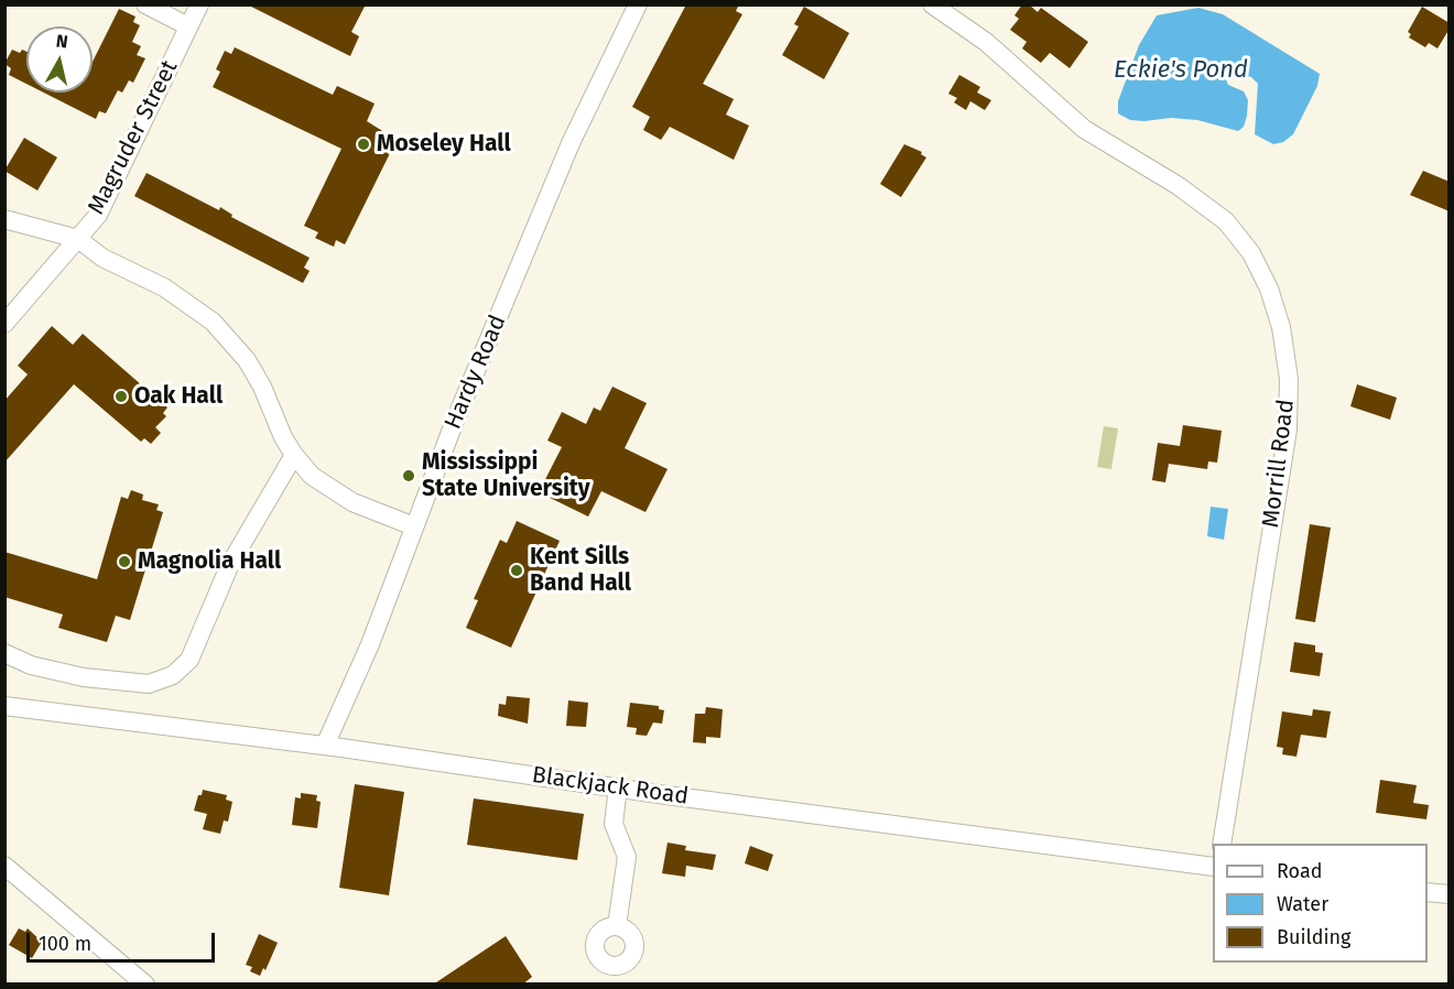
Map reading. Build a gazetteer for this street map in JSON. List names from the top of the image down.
{
  "streets": {
    "street": [
      "Magruder Street",
      "Hardy Road",
      "Morrill Road",
      "Blackjack Road"
    ]
  },
  "crossings": [
    ["Hardy Road", "Blackjack Road"]
  ],
  "water": ["Eckie's Pond"],
  "places": [
    "Moseley Hall",
    "Oak Hall",
    "Mississippi State University",
    "Magnolia Hall",
    "Kent Sills Band Hall"
  ],
  "legend": ["Road", "Water", "Building"],
  "scale_bar": "100 m",
  "north": "top"
}
